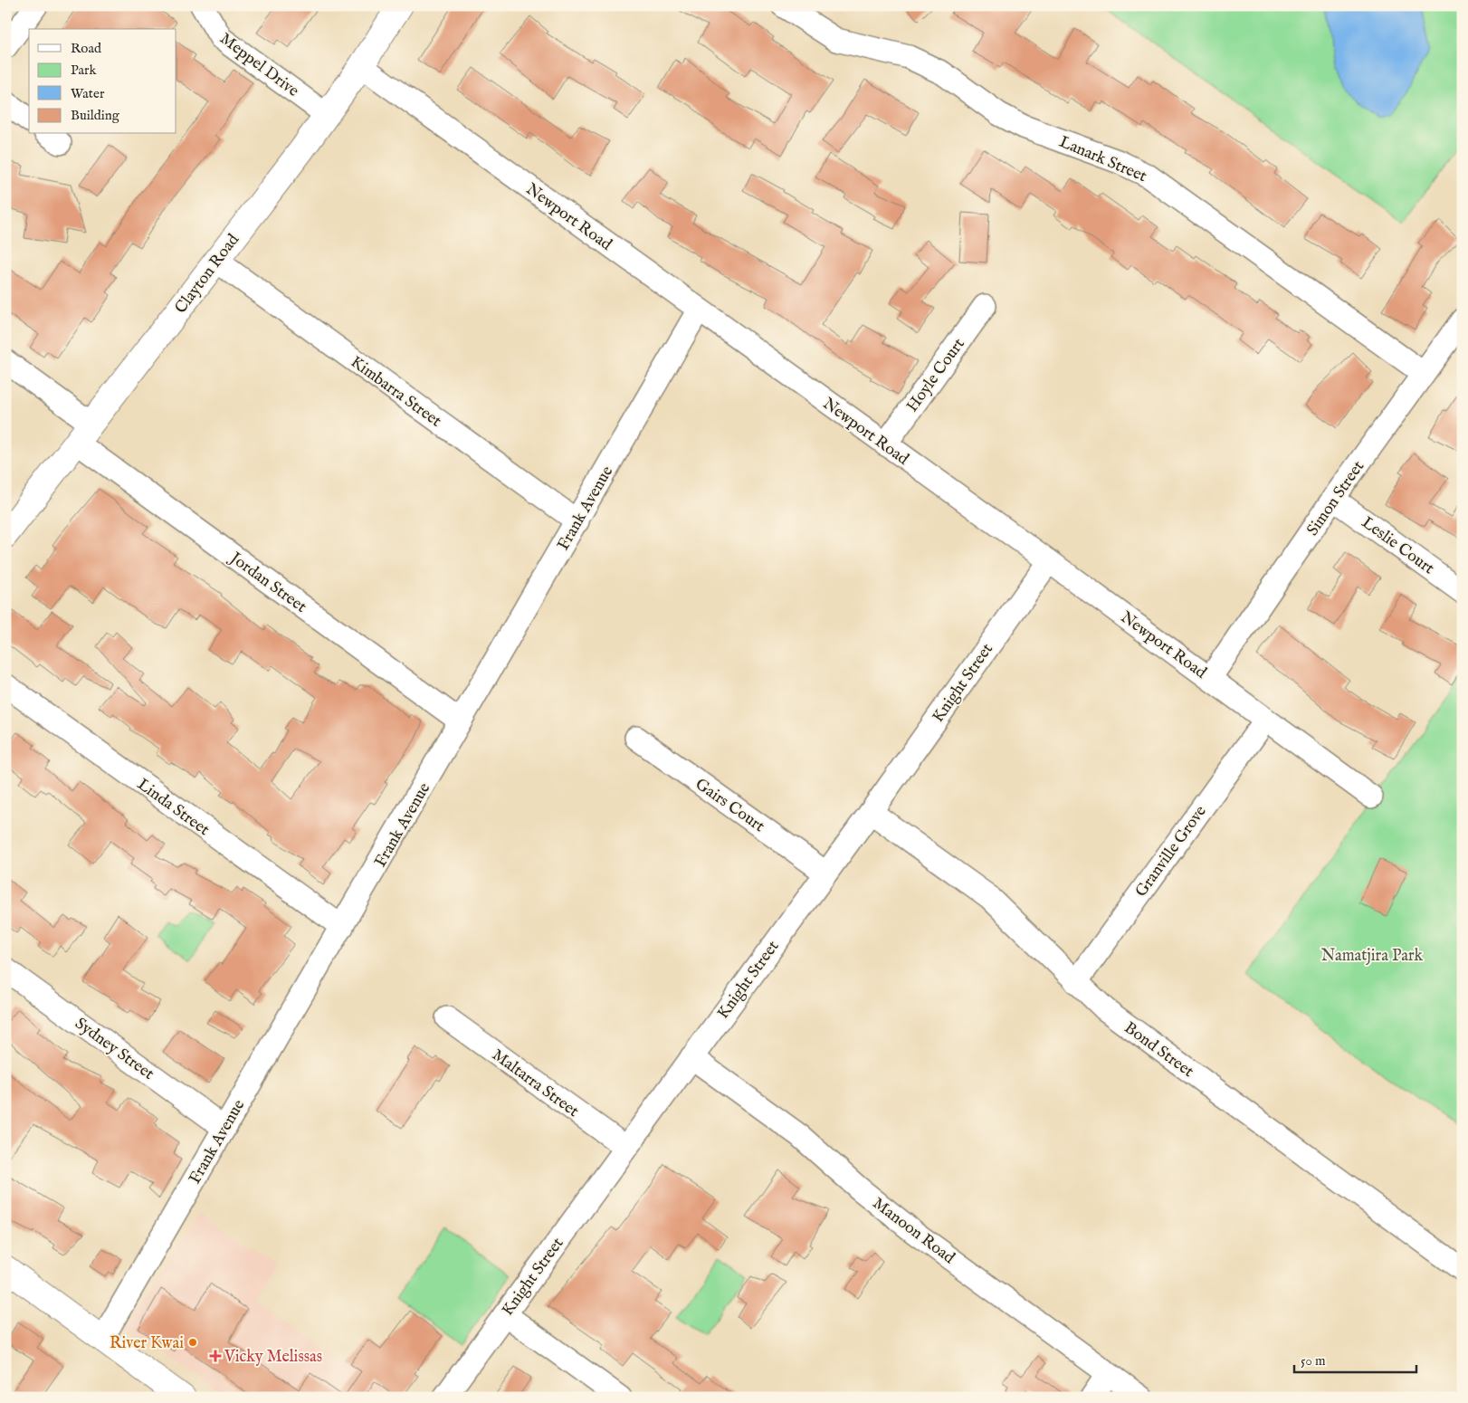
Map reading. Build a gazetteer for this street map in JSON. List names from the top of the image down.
{
  "streets": {
    "main road": ["Clayton Road"],
    "street": [
      "Meppel Drive",
      "Lanark Street",
      "Newport Road",
      "Hoyle Court",
      "Kimbarra Street",
      "Simon Street",
      "Frank Avenue",
      "Leslie Court",
      "Jordan Street",
      "Knight Street",
      "Gairs Court",
      "Linda Street",
      "Granville Grove",
      "Sydney Street",
      "Bond Street",
      "Maltarra Street",
      "Manoon Road"
    ]
  },
  "crossings": [
    ["Meppel Drive", "Clayton Road"],
    ["Lanark Street", "Simon Street"],
    ["Newport Road", "Clayton Road"],
    ["Newport Road", "Hoyle Court"],
    ["Newport Road", "Simon Street"],
    ["Newport Road", "Frank Avenue"],
    ["Newport Road", "Knight Street"],
    ["Newport Road", "Granville Grove"],
    ["Clayton Road", "Kimbarra Street"],
    ["Clayton Road", "Jordan Street"],
    ["Kimbarra Street", "Frank Avenue"],
    ["Simon Street", "Leslie Court"],
    ["Frank Avenue", "Jordan Street"],
    ["Frank Avenue", "Linda Street"],
    ["Frank Avenue", "Sydney Street"],
    ["Knight Street", "Gairs Court"],
    ["Knight Street", "Bond Street"],
    ["Knight Street", "Maltarra Street"],
    ["Knight Street", "Manoon Road"],
    ["Granville Grove", "Bond Street"]
  ],
  "parks": ["Namatjira Park"],
  "places": {
    "other": ["River Kwai"],
    "health": ["Vicky Melissas"]
  },
  "legend": [
    "Road",
    "Park",
    "Water",
    "Building"
  ],
  "scale_bar": "50 m"
}
